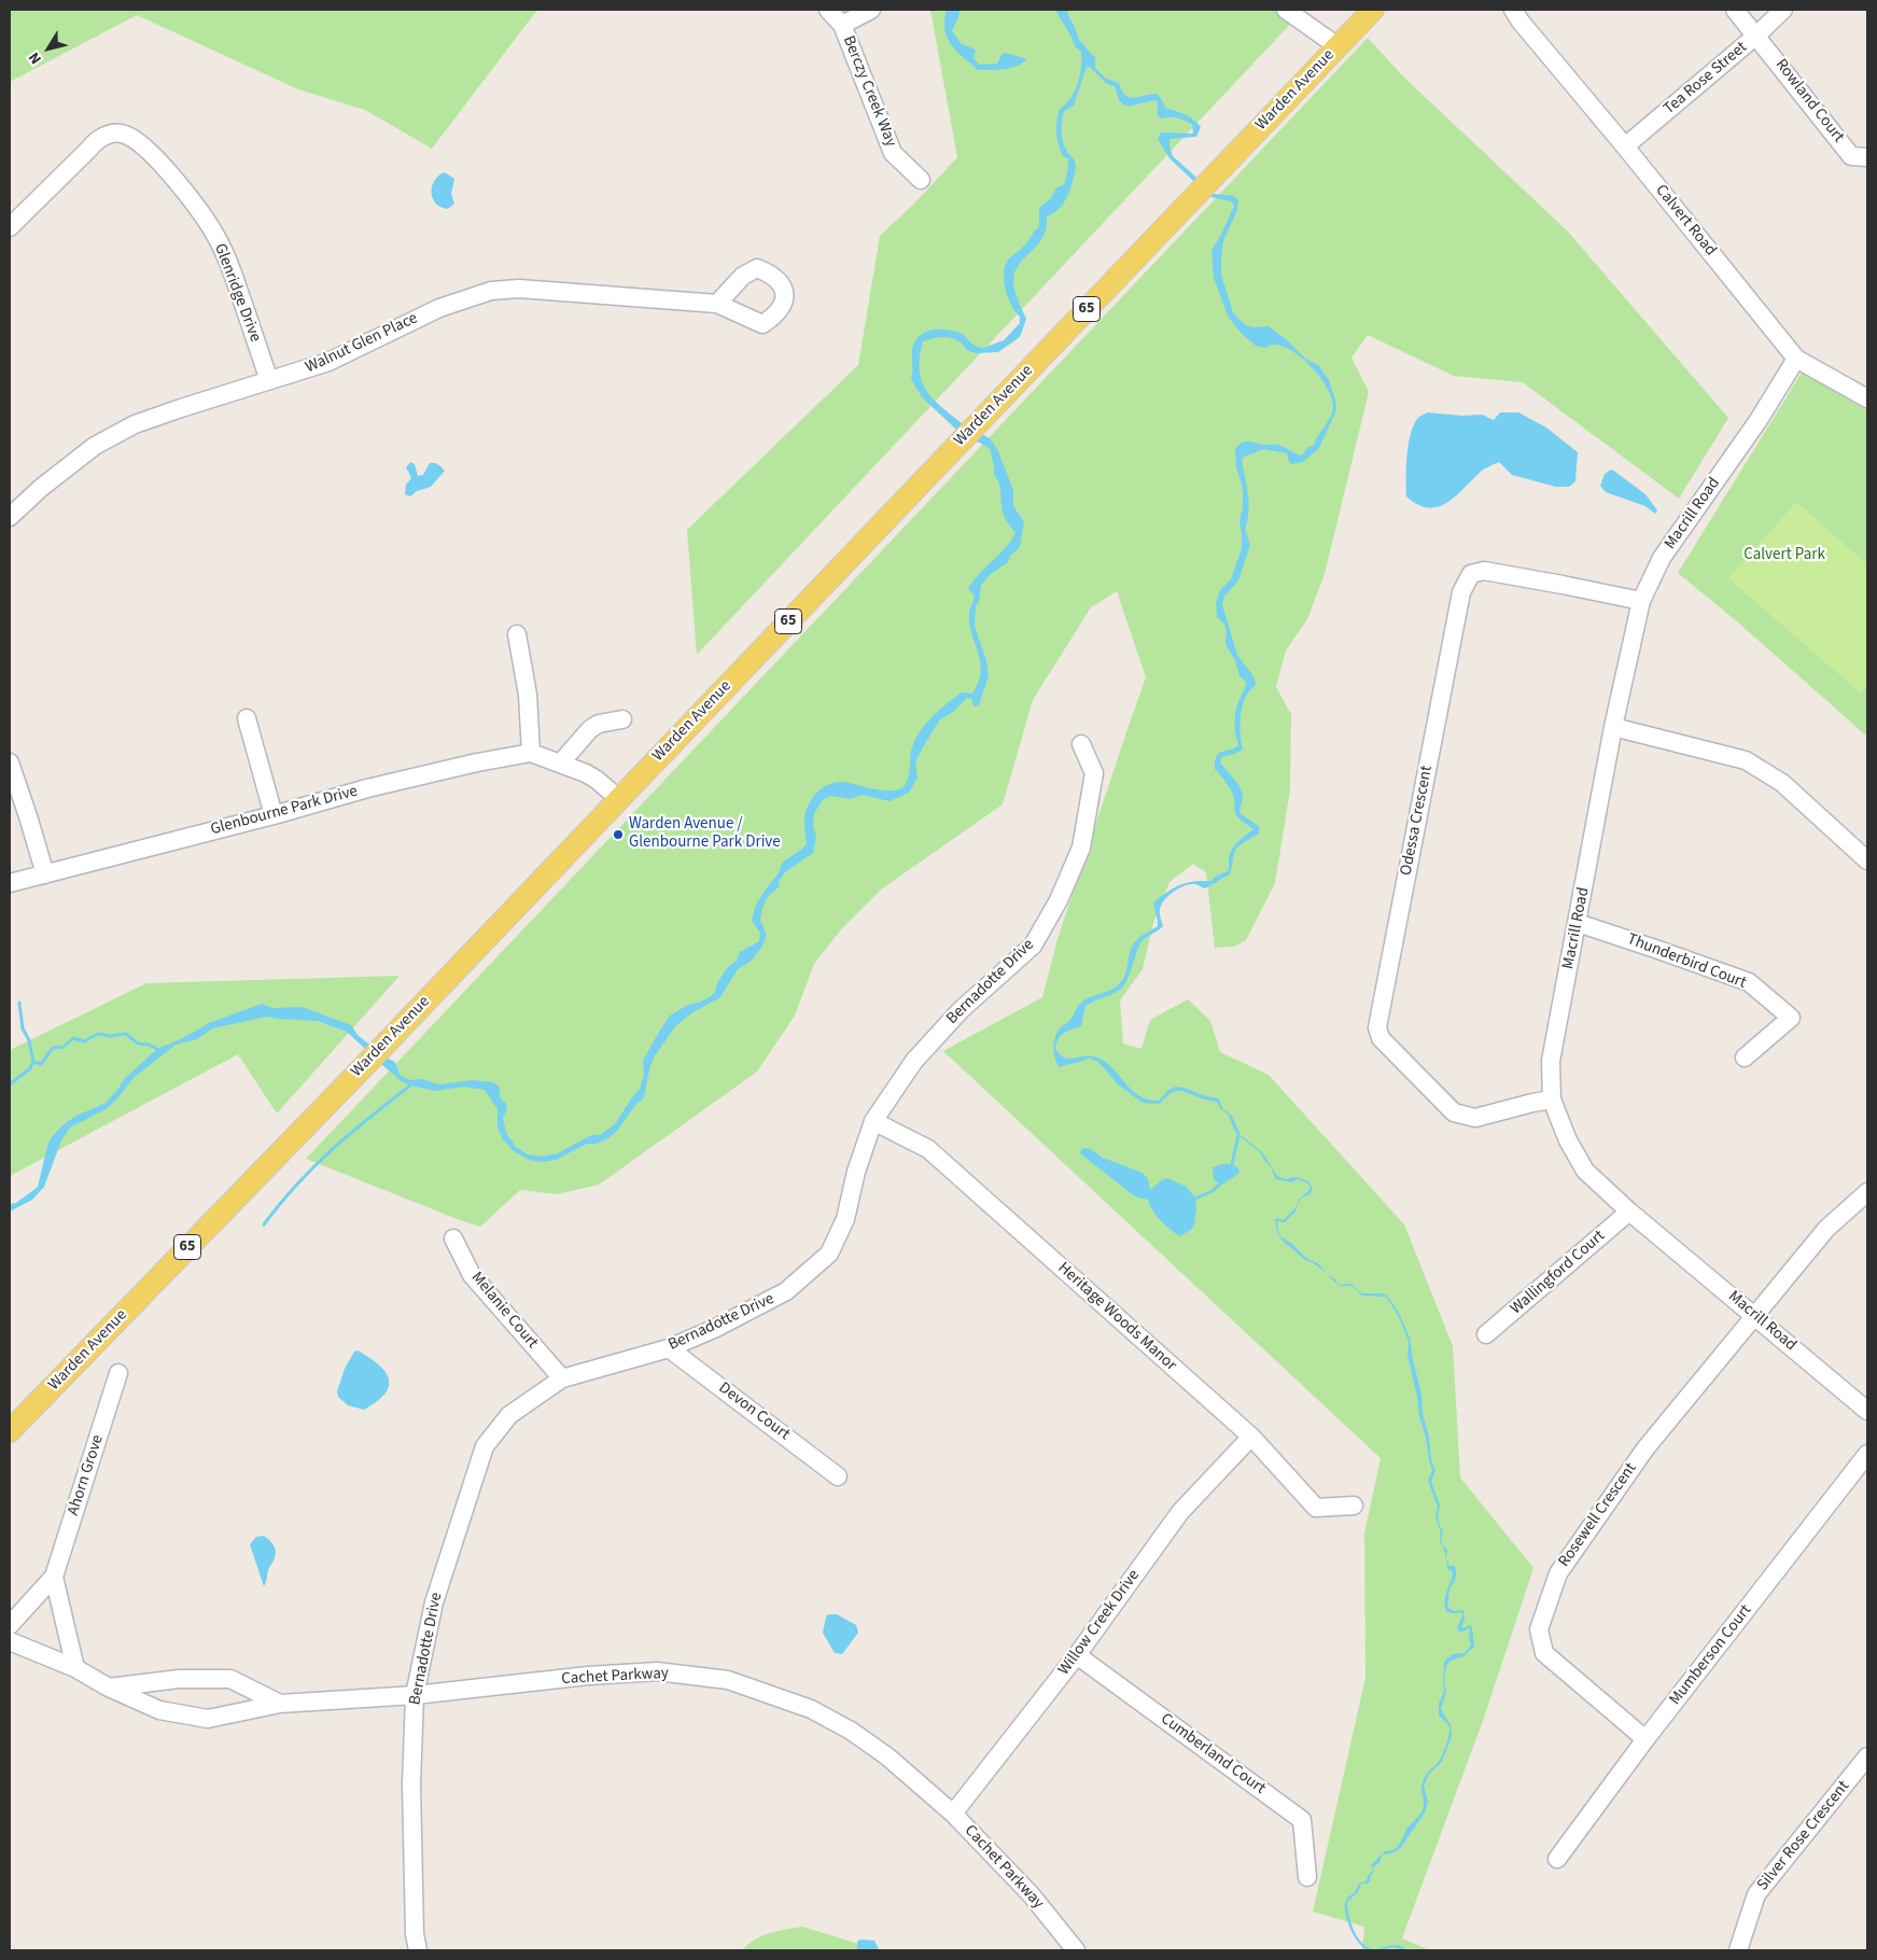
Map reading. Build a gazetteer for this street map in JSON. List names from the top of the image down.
{
  "streets": {
    "main road": ["Warden Avenue", "65"],
    "street": [
      "Tea Rose Street",
      "Berczy Creek Way",
      "Rowland Court",
      "Calvert Road",
      "Glenridge Drive",
      "Walnut Glen Place",
      "Macrill Road",
      "Glenbourne Park Drive",
      "Odessa Crescent",
      "Thunderbird Court",
      "Bernadotte Drive",
      "Wallingford Court",
      "Melanie Court",
      "Heritage Woods Manor",
      "Devon Court",
      "Ahorn Grove",
      "Rosewell Crescent",
      "Willow Creek Drive",
      "Mumberson Court",
      "Cachet Parkway",
      "Cumberland Court",
      "Silver Rose Crescent"
    ]
  },
  "crossings": [
    ["Tea Rose Street", "Rowland Court"],
    ["Tea Rose Street", "Calvert Road"],
    ["Calvert Road", "Macrill Road"],
    ["Glenridge Drive", "Walnut Glen Place"],
    ["Macrill Road", "Odessa Crescent"],
    ["Macrill Road", "Thunderbird Court"],
    ["Macrill Road", "Wallingford Court"],
    ["Macrill Road", "Rosewell Crescent"],
    ["Bernadotte Drive", "Melanie Court"],
    ["Bernadotte Drive", "Heritage Woods Manor"],
    ["Bernadotte Drive", "Devon Court"],
    ["Bernadotte Drive", "Cachet Parkway"],
    ["Heritage Woods Manor", "Willow Creek Drive"],
    ["Rosewell Crescent", "Mumberson Court"],
    ["Willow Creek Drive", "Cachet Parkway"],
    ["Willow Creek Drive", "Cumberland Court"]
  ],
  "parks": ["Calvert Park"],
  "places": ["Warden Avenue / Glenbourne Park Drive"],
  "north": "bottom left"
}
